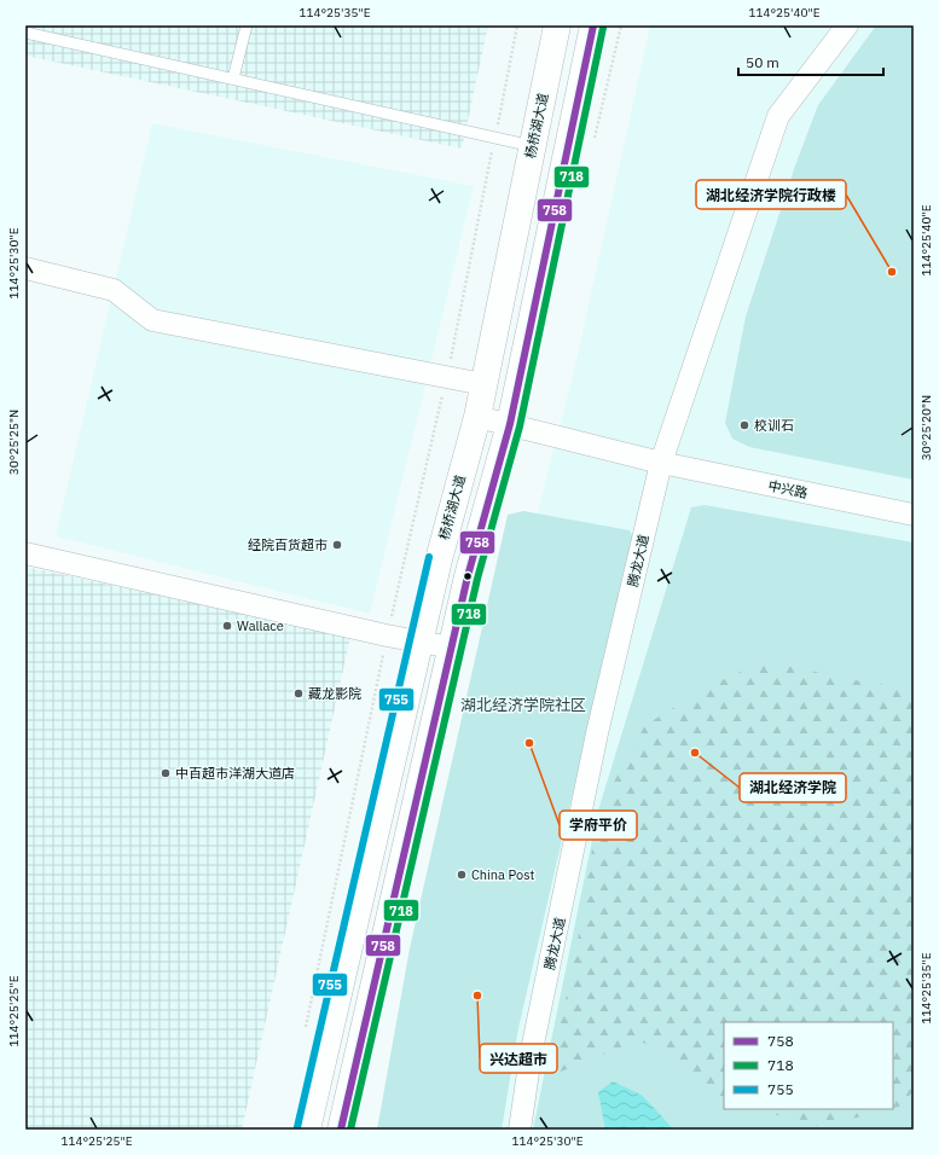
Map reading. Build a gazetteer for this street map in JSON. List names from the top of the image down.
{
  "streets": {
    "main road": ["杨桥湖大道"],
    "street": ["中兴路", "腾龙大道"]
  },
  "crossings": [
    ["杨桥湖大道", "中兴路"],
    ["中兴路", "腾龙大道"]
  ],
  "districts": ["湖北经济学院社区"],
  "places": [
    "湖北经济学院行政楼",
    "校训石",
    "经院百货超市",
    "Wallace",
    "藏龙影院",
    "学府平价",
    "湖北经济学院",
    "中百超市洋湖大道店",
    "China Post",
    "兴达超市"
  ],
  "lines": ["transit line 758", "transit line 718", "transit line 755"],
  "legend": ["758", "718", "755"],
  "scale_bar": "50 m",
  "coordinates": [
    "114°25'35\"E",
    "114°25'40\"E",
    "114°25'30\"E",
    "30°25'20\"N",
    "30°25'25\"N",
    "114°25'25\"E"
  ]
}
